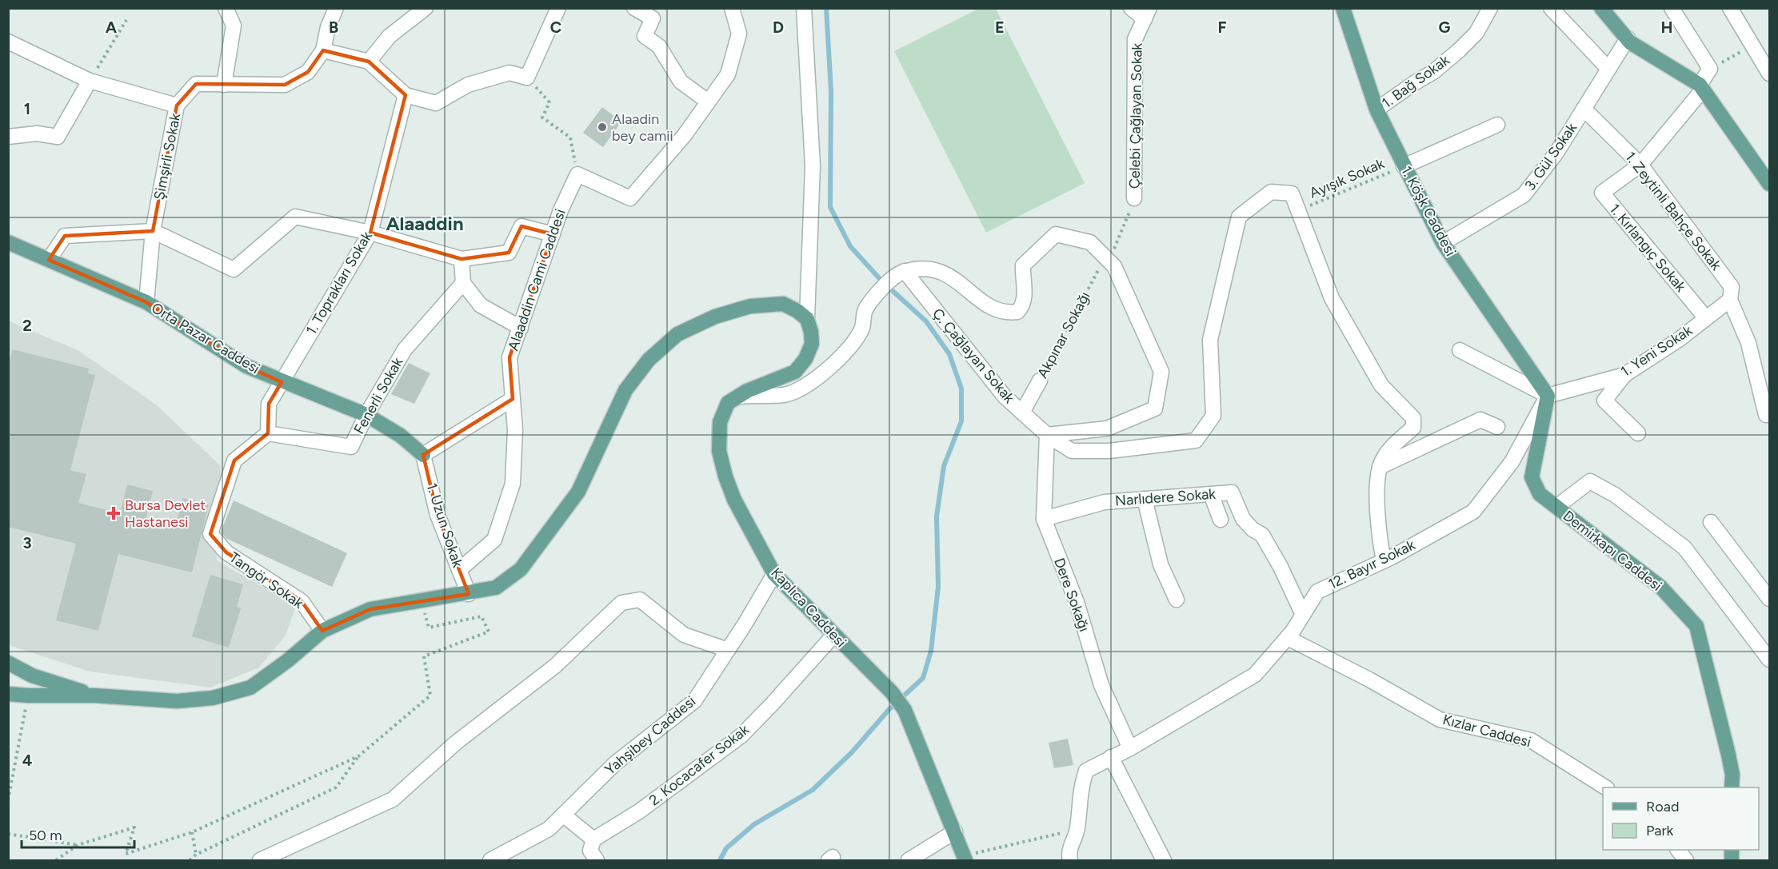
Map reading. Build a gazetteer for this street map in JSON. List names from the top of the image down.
{
  "streets": {
    "main road": [
      "1. Köşk Caddesi",
      "Orta Pazar Caddesi",
      "Demirkapı Caddesi",
      "Kaplıca Caddesi"
    ],
    "street": [
      "1. Bağ Sokak",
      "Çelebi Çağlayan Sokak",
      "Şimşirli Sokak",
      "3. Gül Sokak",
      "1. Zeytinli Bahçe Sokak",
      "1. Kırlangıç Sokak",
      "Alaaddin Cami Caddesi",
      "1. Toprakları Sokak",
      "Akpınar Sokağı",
      "1. Yeni Sokak",
      "Ç. Çağlayan Sokak",
      "Fenerli Sokak",
      "Narlıdere Sokak",
      "1. Uzun Sokak",
      "12. Bayır Sokak",
      "Tangör Sokak",
      "Dere Sokağı",
      "Kızlar Caddesi",
      "Yahşibey Caddesi",
      "2. Kocacafer Sokak"
    ],
    "path": ["Ayışık Sokak"]
  },
  "crossings": [
    ["1. Bağ Sokak", "1. Köşk Caddesi"],
    ["Çelebi Çağlayan Sokak", "Akpınar Sokağı"],
    ["Şimşirli Sokak", "Orta Pazar Caddesi"],
    ["3. Gül Sokak", "1. Köşk Caddesi"],
    ["3. Gül Sokak", "1. Zeytinli Bahçe Sokak"],
    ["Ayışık Sokak", "1. Köşk Caddesi"],
    ["Ayışık Sokak", "Ç. Çağlayan Sokak"],
    ["1. Köşk Caddesi", "1. Yeni Sokak"],
    ["1. Köşk Caddesi", "Demirkapı Caddesi"],
    ["1. Köşk Caddesi", "12. Bayır Sokak"],
    ["1. Zeytinli Bahçe Sokak", "1. Kırlangıç Sokak"],
    ["1. Zeytinli Bahçe Sokak", "1. Yeni Sokak"],
    ["1. Kırlangıç Sokak", "1. Yeni Sokak"],
    ["Alaaddin Cami Caddesi", "1. Uzun Sokak"],
    ["1. Toprakları Sokak", "Orta Pazar Caddesi"],
    ["Akpınar Sokağı", "Ç. Çağlayan Sokak"],
    ["Orta Pazar Caddesi", "Fenerli Sokak"],
    ["Orta Pazar Caddesi", "1. Uzun Sokak"],
    ["1. Yeni Sokak", "Demirkapı Caddesi"],
    ["1. Yeni Sokak", "12. Bayır Sokak"],
    ["Ç. Çağlayan Sokak", "Dere Sokağı"],
    ["Fenerli Sokak", "Tangör Sokak"],
    ["Narlıdere Sokak", "12. Bayır Sokak"],
    ["Narlıdere Sokak", "Dere Sokağı"],
    ["Demirkapı Caddesi", "12. Bayır Sokak"],
    ["12. Bayır Sokak", "Dere Sokağı"],
    ["12. Bayır Sokak", "Kızlar Caddesi"],
    ["Kaplıca Caddesi", "Yahşibey Caddesi"],
    ["Kaplıca Caddesi", "2. Kocacafer Sokak"]
  ],
  "districts": ["Alaaddin"],
  "places": {
    "other": ["Alaadin bey camii"],
    "health": ["Bursa Devlet Hastanesi"]
  },
  "legend": ["Road", "Park"],
  "scale_bar": "50 m",
  "grid": {
    "columns": [
      "A",
      "B",
      "C",
      "D",
      "E",
      "F",
      "G",
      "H"
    ],
    "rows": [
      "1",
      "2",
      "3",
      "4"
    ]
  }
}
